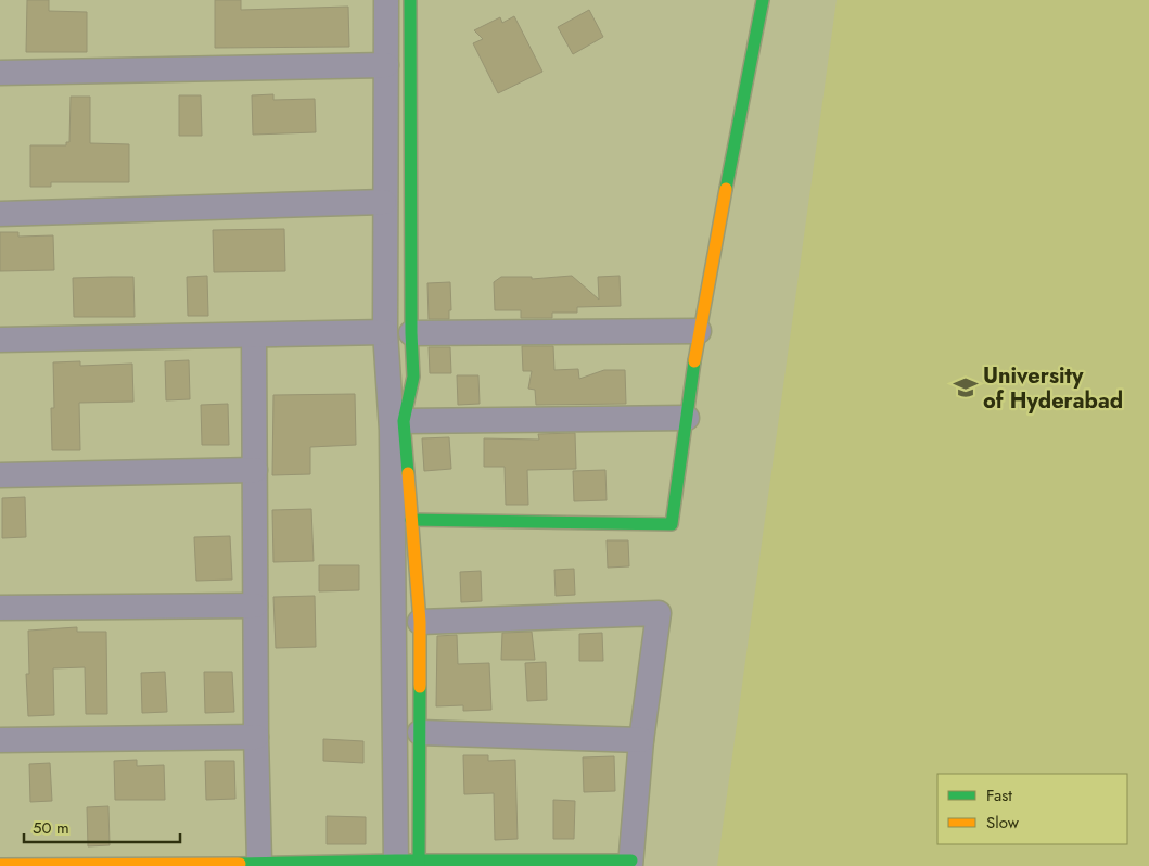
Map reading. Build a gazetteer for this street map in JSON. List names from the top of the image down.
{
  "places": {
    "school or university": ["University of Hyderabad"]
  },
  "legend": ["Fast", "Slow"],
  "scale_bar": "50 m"
}
